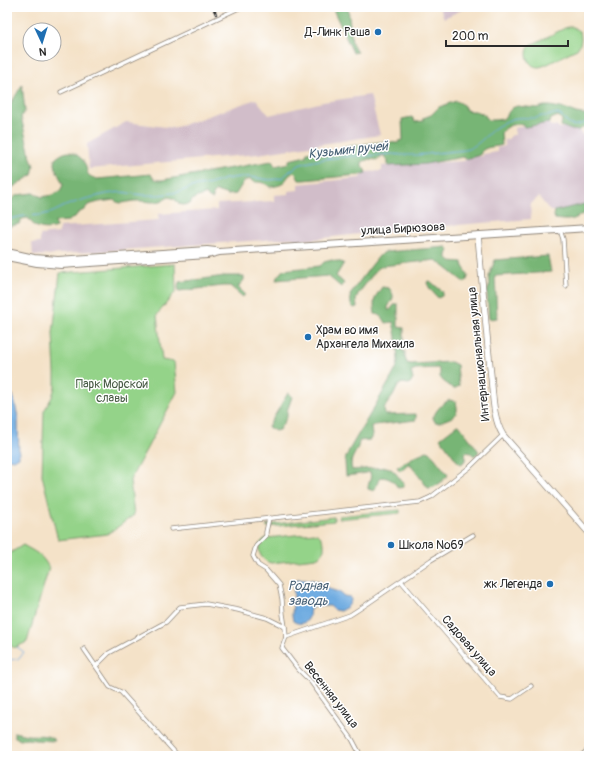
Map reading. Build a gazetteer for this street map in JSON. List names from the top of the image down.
{
  "streets": {
    "main road": ["улица Бирюзова", "Интернациональная улица"],
    "street": ["Садовая улица", "Весенняя улица"]
  },
  "crossings": [
    ["улица Бирюзова", "Интернациональная улица"]
  ],
  "water": ["Кузьмин ручей", "Родная заводь"],
  "parks": ["Парк Морской славы"],
  "places": [
    "Д-Линк Раша",
    "Храм во имя Архангела Михаила",
    "Школа №69",
    "жк Легенда"
  ],
  "scale_bar": "200 m",
  "north": "bottom"
}
